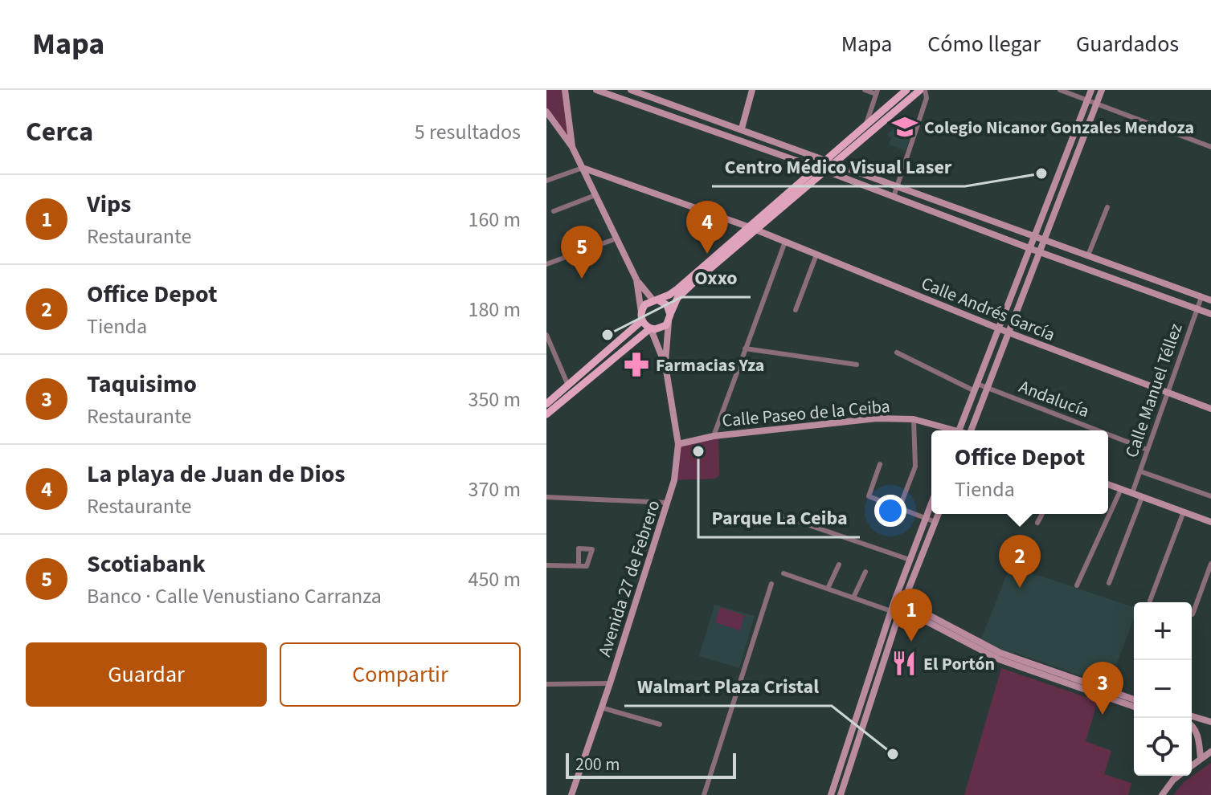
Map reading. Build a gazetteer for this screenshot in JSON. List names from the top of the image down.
{
  "streets": {
    "main road": ["Calle Andrés García", "Calle Paseo de la Ceiba", "Avenida 27 de Febrero"],
    "street": ["Calle Manuel Téllez", "Andalucía"]
  },
  "crossings": [
    ["Calle Andrés García", "Calle Manuel Téllez"],
    ["Calle Manuel Téllez", "Andalucía"],
    ["Calle Paseo de la Ceiba", "Avenida 27 de Febrero"]
  ],
  "places": {
    "school or university": ["Colegio Nicanor Gonzales Mendoza"],
    "other": [
      "Centro Médico Visual Laser",
      "Oxxo",
      "Parque La Ceiba",
      "Walmart Plaza Cristal"
    ],
    "pharmacy": ["Farmacias Yza"],
    "restaurant": ["El Portón"]
  },
  "scale_bar": "200 m",
  "page": {
    "header": "Mapa",
    "nav": ["Mapa", "Cómo llegar", "Guardados"],
    "heading": ["Cerca", "5 resultados"],
    "list": [
      {
        "mark": "1",
        "name": "Vips",
        "note": "Restaurante",
        "value": "160 m"
      },
      {
        "mark": "2",
        "name": "Office Depot",
        "note": "Tienda",
        "value": "180 m"
      },
      {
        "mark": "3",
        "name": "Taquisimo",
        "note": "Restaurante",
        "value": "350 m"
      },
      {
        "mark": "4",
        "name": "La playa de Juan de Dios",
        "note": "Restaurante",
        "value": "370 m"
      },
      {
        "mark": "5",
        "name": "Scotiabank",
        "note": "Banco · Calle Venustiano Carranza",
        "value": "450 m"
      }
    ],
    "pins": [
      "4",
      "5",
      "2",
      "1",
      "3"
    ],
    "popup": ["Office Depot", "Tienda"],
    "map_buttons": ["+", "−"],
    "buttons": ["Guardar", "Compartir"],
    "scale": "200 m"
  }
}
